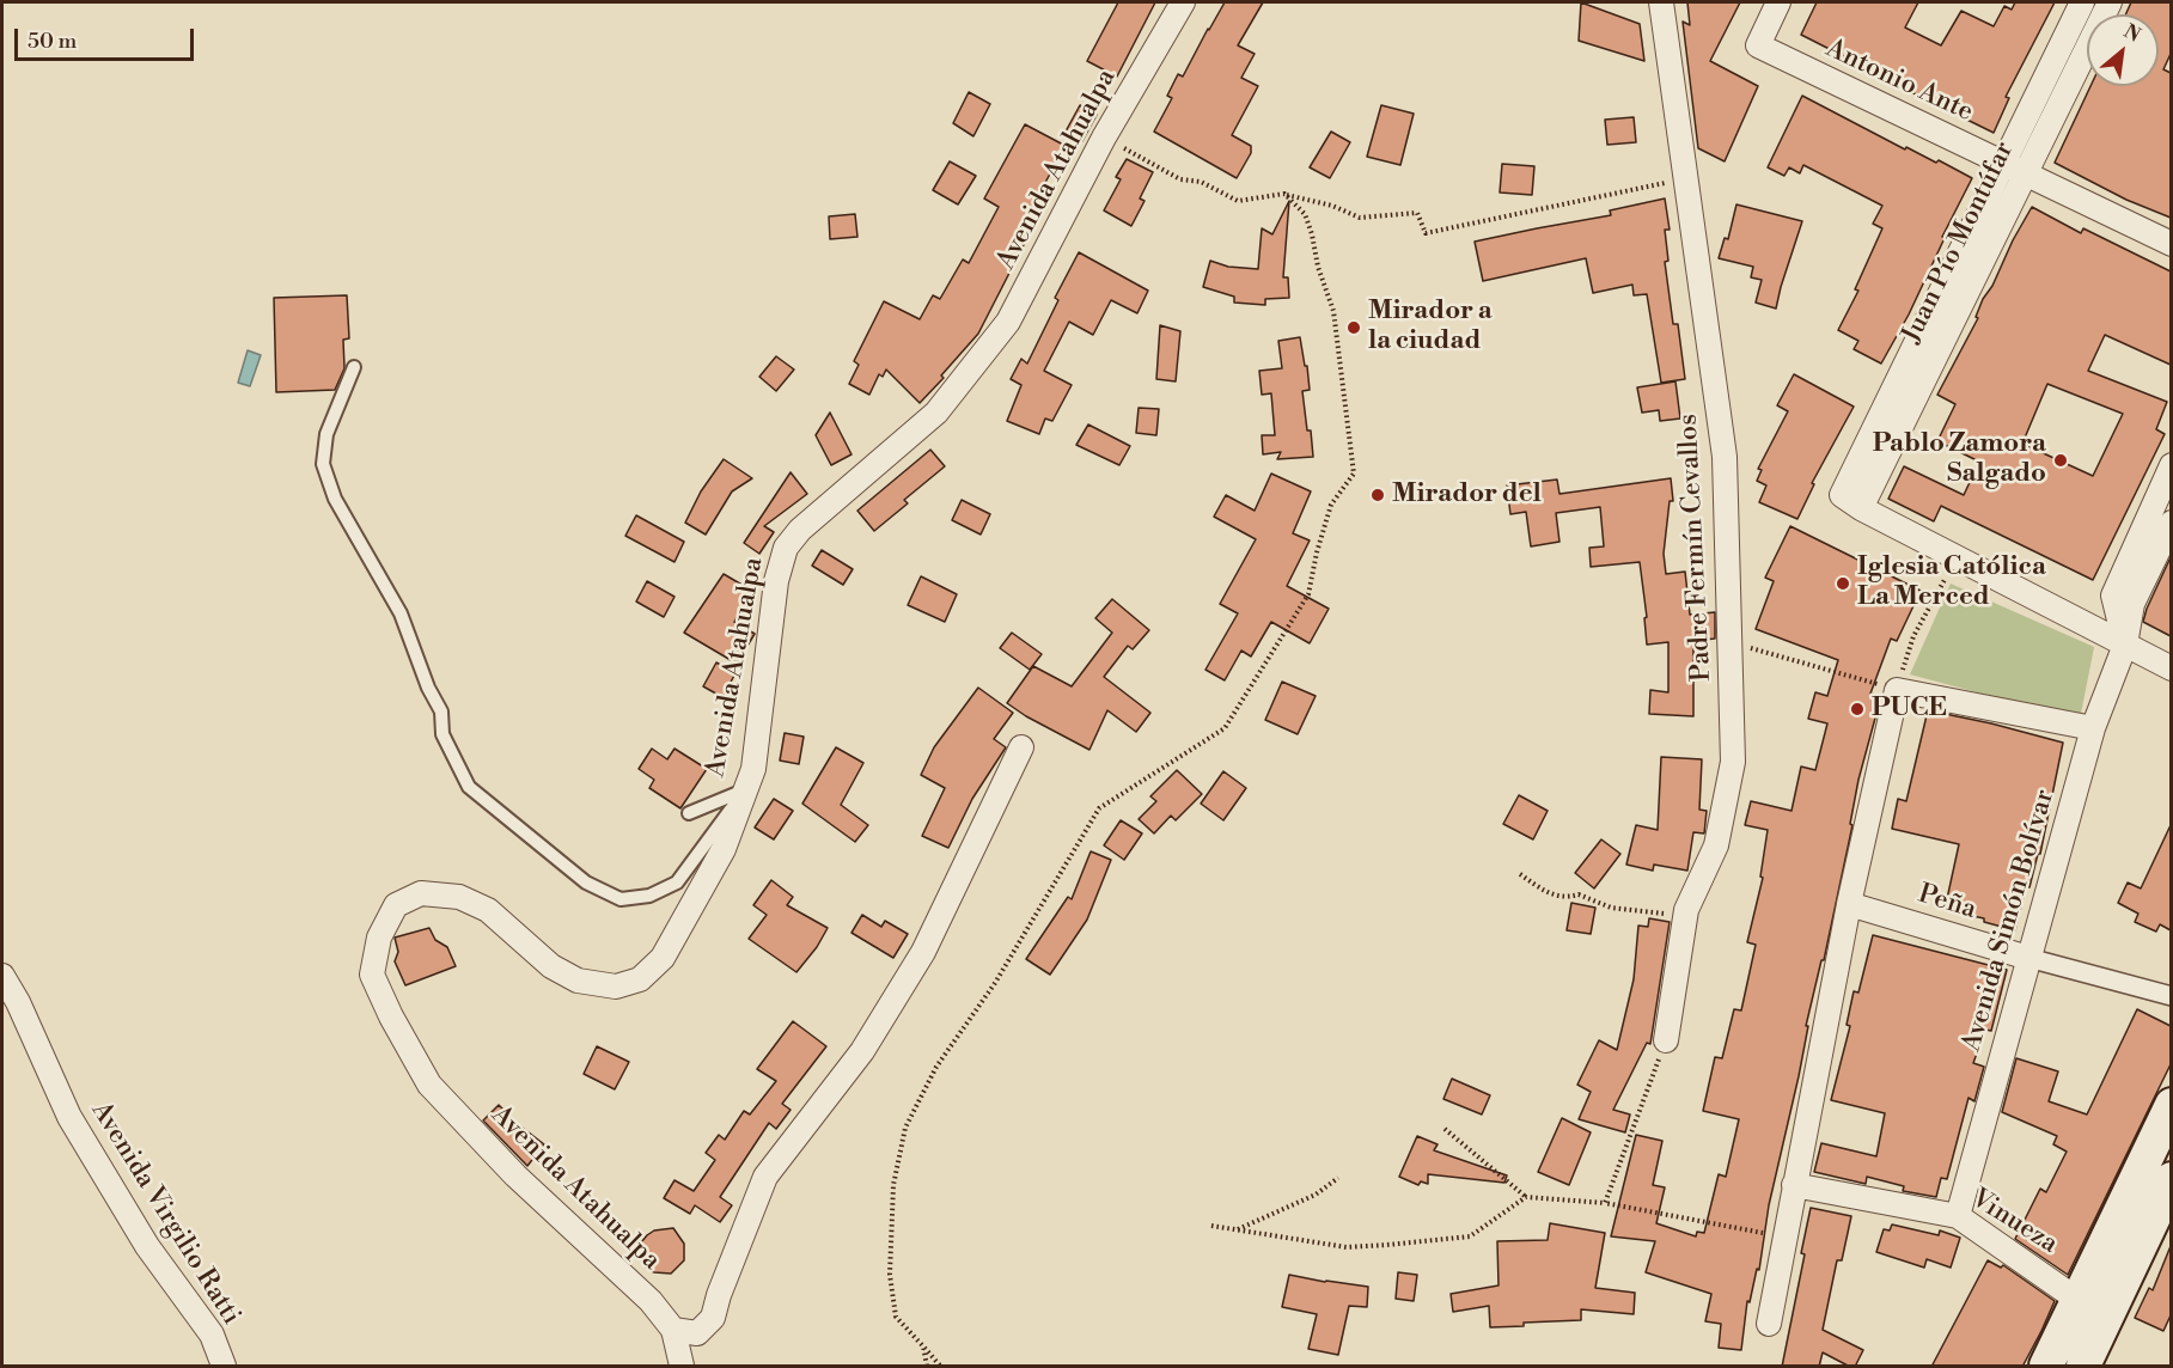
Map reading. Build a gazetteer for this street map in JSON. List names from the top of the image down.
{
  "streets": {
    "street": [
      "Antonio Ante",
      "Avenida Atahualpa",
      "Juan Pío Montúfar",
      "Padre Fermín Cevallos",
      "Peña",
      "Avenida Simón Bolívar",
      "Avenida Virgilio Ratti",
      "Vinueza"
    ]
  },
  "crossings": [
    ["Antonio Ante", "Juan Pío Montúfar"],
    ["Peña", "Avenida Simón Bolívar"],
    ["Avenida Simón Bolívar", "Vinueza"]
  ],
  "places": [
    "Mirador a la ciudad",
    "Pablo Zamora Salgado",
    "Mirador del",
    "Iglesia Católica La Merced",
    "PUCE"
  ],
  "scale_bar": "50 m",
  "north": "top right"
}
